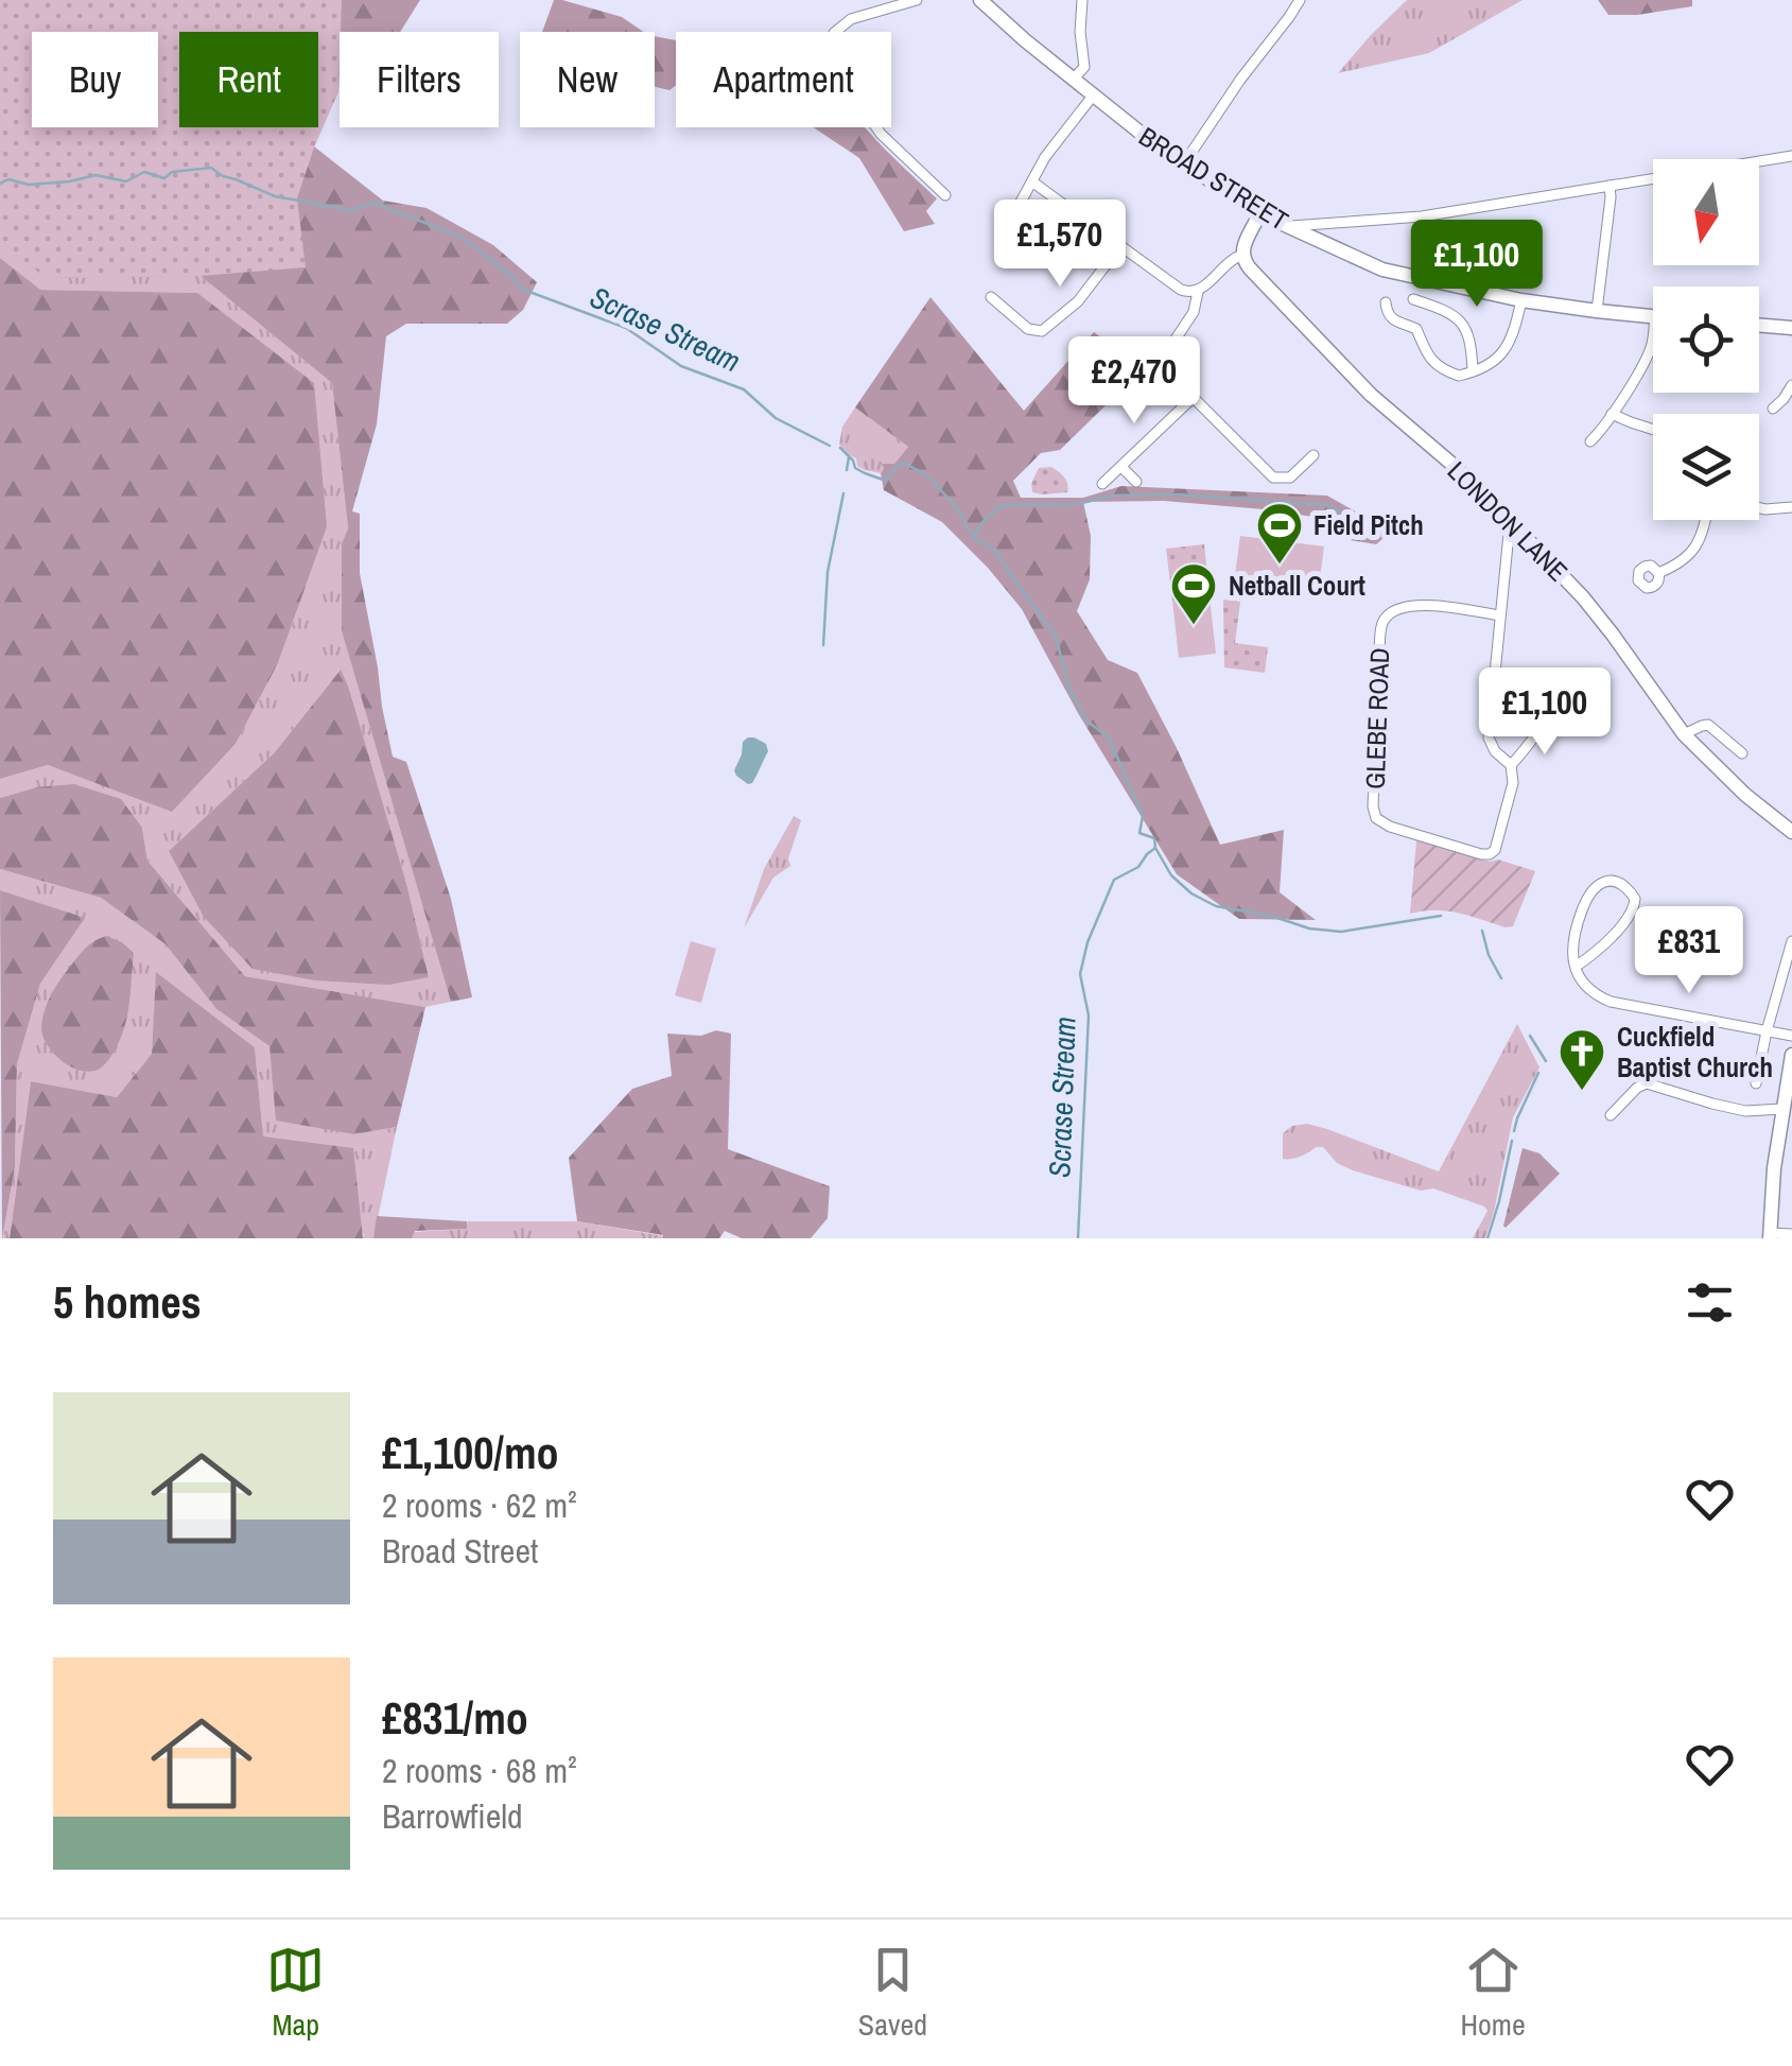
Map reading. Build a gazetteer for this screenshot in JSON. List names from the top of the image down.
{
  "streets": {
    "main road": ["BROAD STREET", "LONDON LANE"],
    "street": ["GLEBE ROAD"]
  },
  "water": ["Scrase Stream"],
  "places": {
    "sports": ["Field Pitch", "Netball Court"],
    "church": ["Cuckfield Baptist Church"]
  },
  "north": "bottom",
  "page": {
    "chip": [
      "Buy",
      "Rent",
      "Filters",
      "New",
      "Apartment"
    ],
    "price": [
      "£1,570",
      "£1,100",
      "£2,470",
      "£1,100",
      "£831"
    ],
    "heading": "5 homes",
    "list": [
      {
        "name": "£1,100/mo",
        "note": "2 rooms · 62 m² · Broad Street"
      },
      {
        "name": "£831/mo",
        "note": "2 rooms · 68 m² · Barrowfield"
      }
    ],
    "tabs": ["Map", "Saved", "Home"]
  }
}
